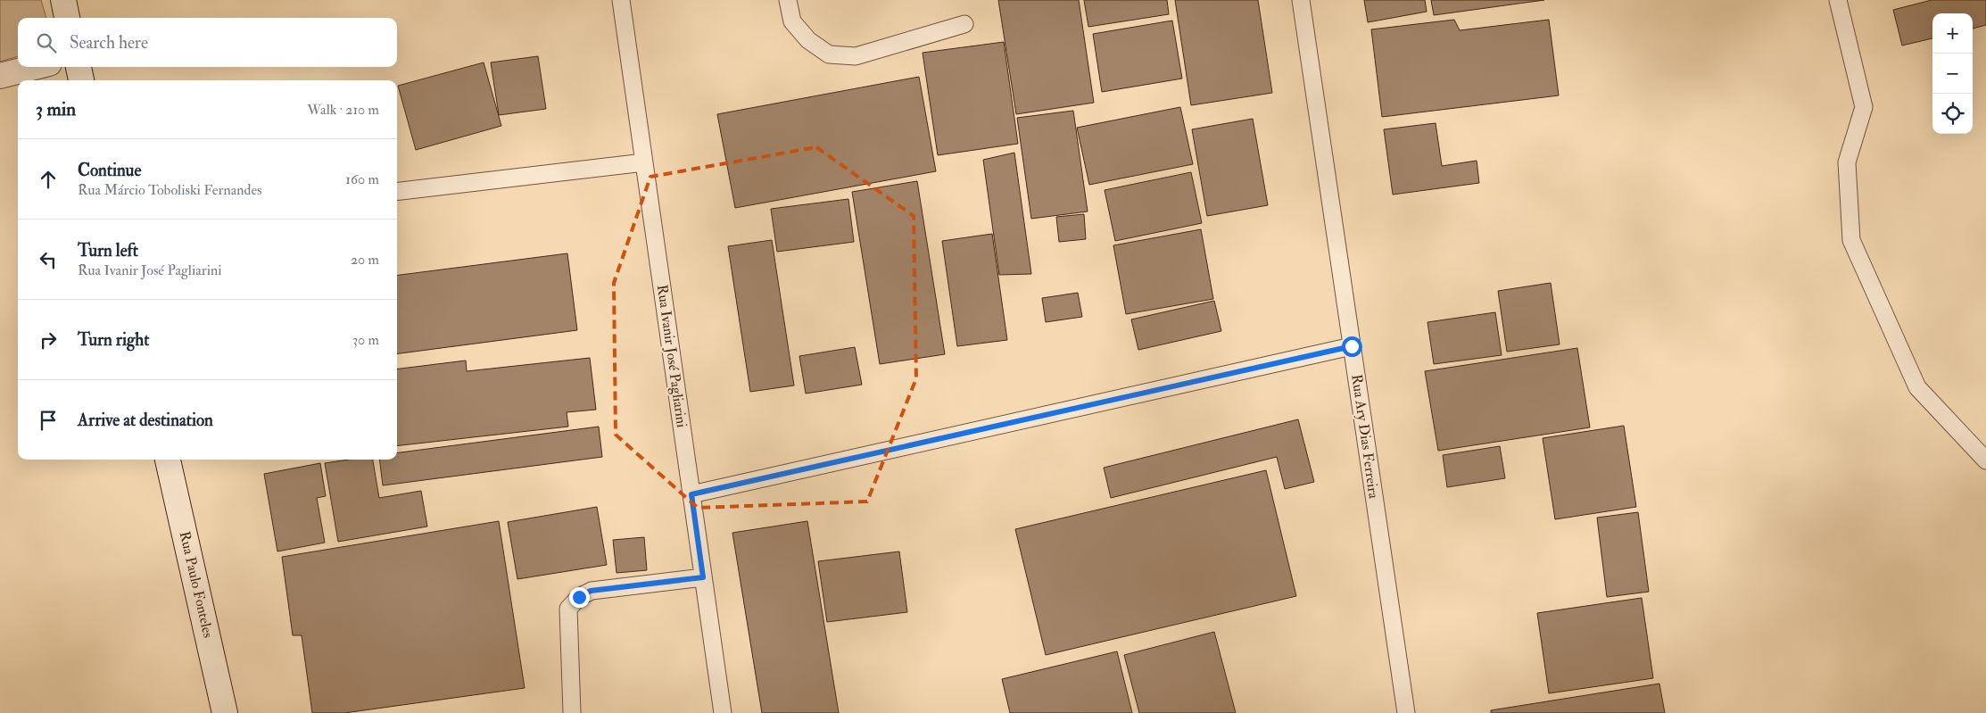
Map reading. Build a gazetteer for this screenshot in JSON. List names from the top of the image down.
{
  "streets": {
    "street": ["Rua Paulo Fonteles"],
    "lane": ["Rua Ivanir José Pagliarini", "Rua Ary Dias Ferreira"]
  },
  "page": {
    "map_buttons": ["+", "−"],
    "search": "Search here",
    "heading": ["3 min", "Walk · 210 m"],
    "list": [
      ["Continue", "Rua Márcio Toboliski Fernandes", "160 m"],
      ["Turn left", "Rua Ivanir José Pagliarini", "20 m"],
      ["Turn right", "30 m"],
      "Arrive at destination"
    ]
  }
}
